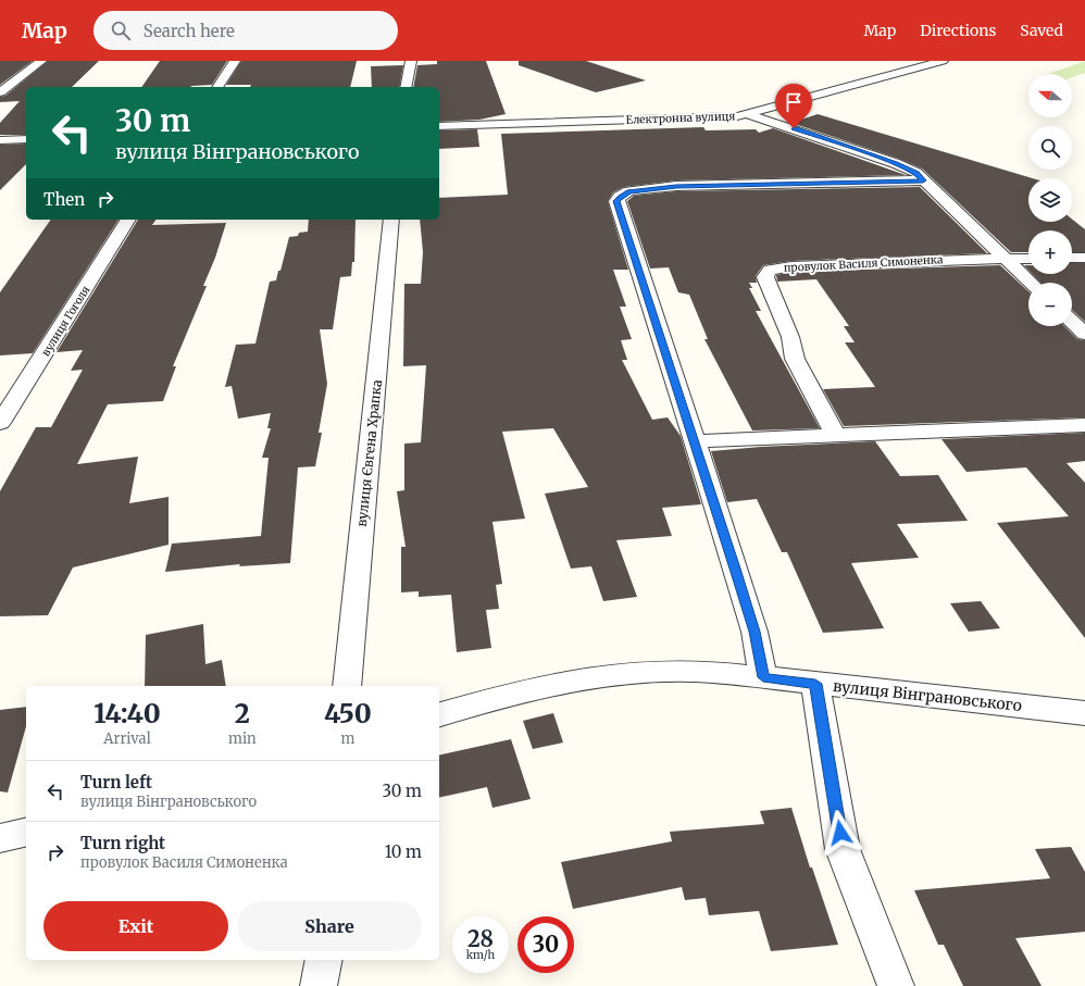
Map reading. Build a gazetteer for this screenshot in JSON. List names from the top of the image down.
{
  "streets": {
    "street": [
      "Електронна вулиця",
      "провулок Василя Симоненка",
      "вулиця Гоголя",
      "вулиця Євгена Храпка",
      "вулиця Вінграновського"
    ]
  },
  "north": "left",
  "page": {
    "header": "Map",
    "search": "Search here",
    "nav": ["Map", "Directions", "Saved"],
    "map_buttons": ["+", "−"],
    "turn": ["30 m", "вулиця Вінграновського"],
    "then": "Then",
    "eta": [
      "14:40",
      "Arrival",
      "2",
      "min",
      "450",
      "m"
    ],
    "list": [
      {
        "name": "Turn left",
        "note": "вулиця Вінграновського",
        "value": "30 m"
      },
      {
        "name": "Turn right",
        "note": "провулок Василя Симоненка",
        "value": "10 m"
      }
    ],
    "buttons": ["Exit", "Share"],
    "speed": "28 km/h",
    "limit": "30"
  }
}
